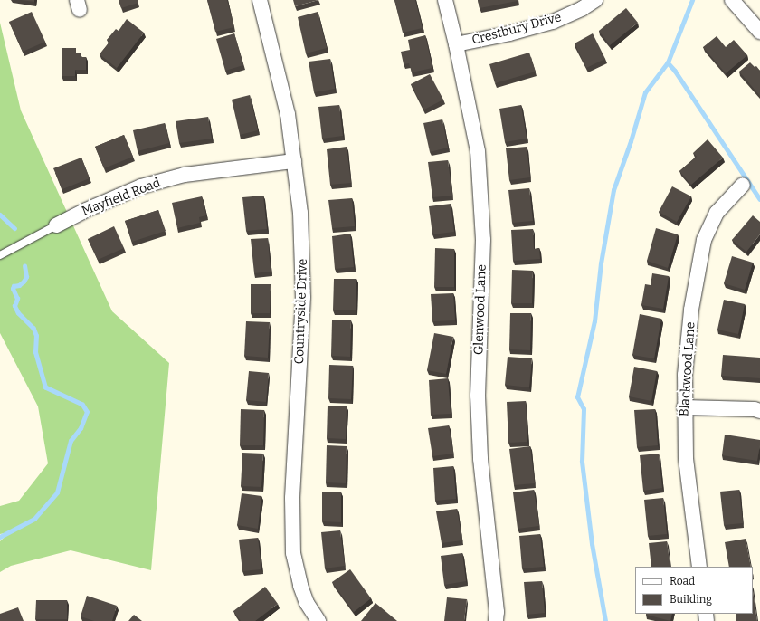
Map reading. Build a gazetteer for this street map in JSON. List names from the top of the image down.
{
  "streets": {
    "street": [
      "Crestbury Drive",
      "Mayfield Road",
      "Glenwood Lane",
      "Countryside Drive",
      "Blackwood Lane"
    ]
  },
  "crossings": [
    ["Crestbury Drive", "Glenwood Lane"],
    ["Mayfield Road", "Countryside Drive"]
  ],
  "legend": ["Road", "Building"]
}
